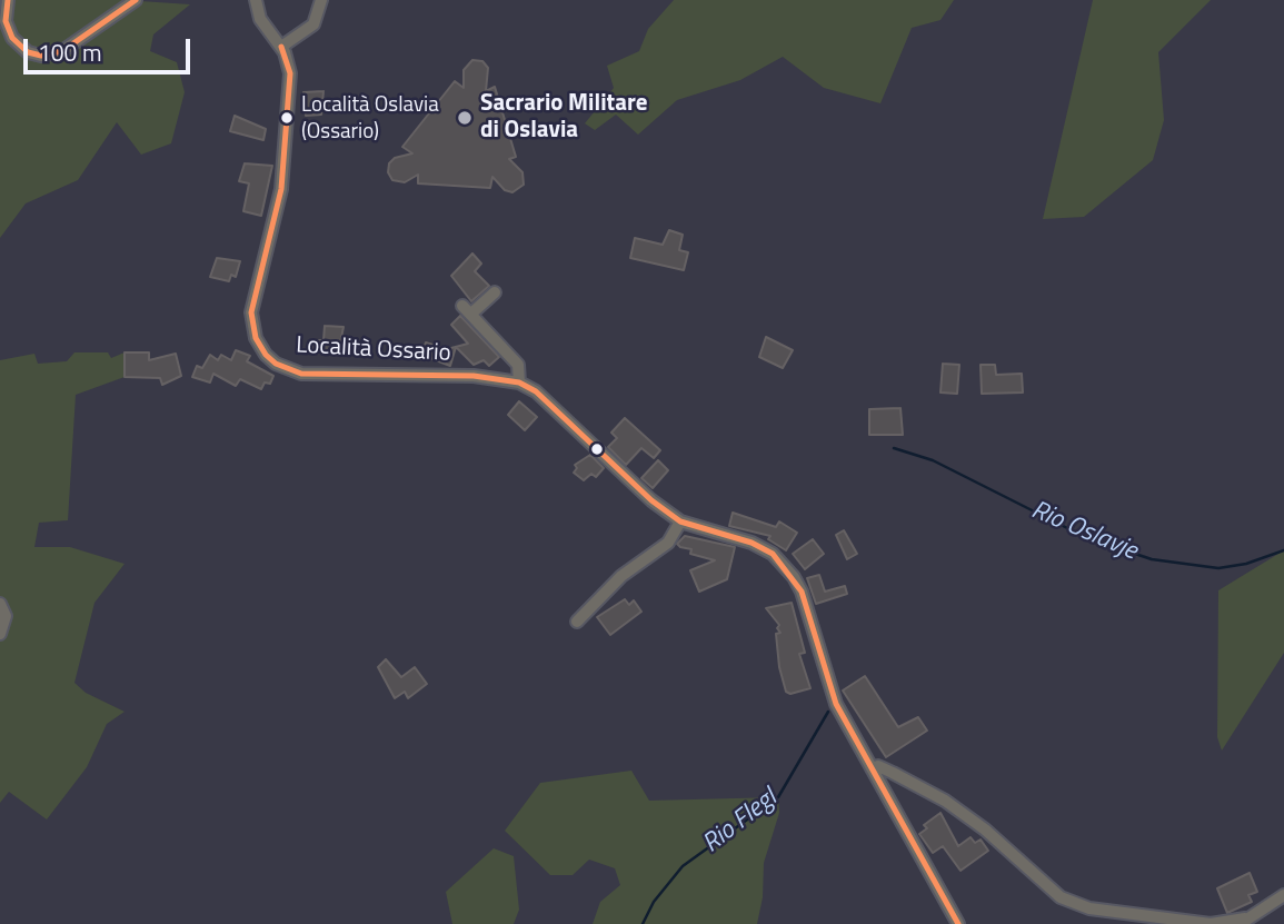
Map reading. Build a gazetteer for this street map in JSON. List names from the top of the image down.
{
  "streets": {
    "street": ["Località Ossario"]
  },
  "water": ["Rio Oslavje", "Rio Flegl"],
  "places": ["Località Oslavia (Ossario)", "Sacrario Militare di Oslavia"],
  "scale_bar": "100 m"
}
